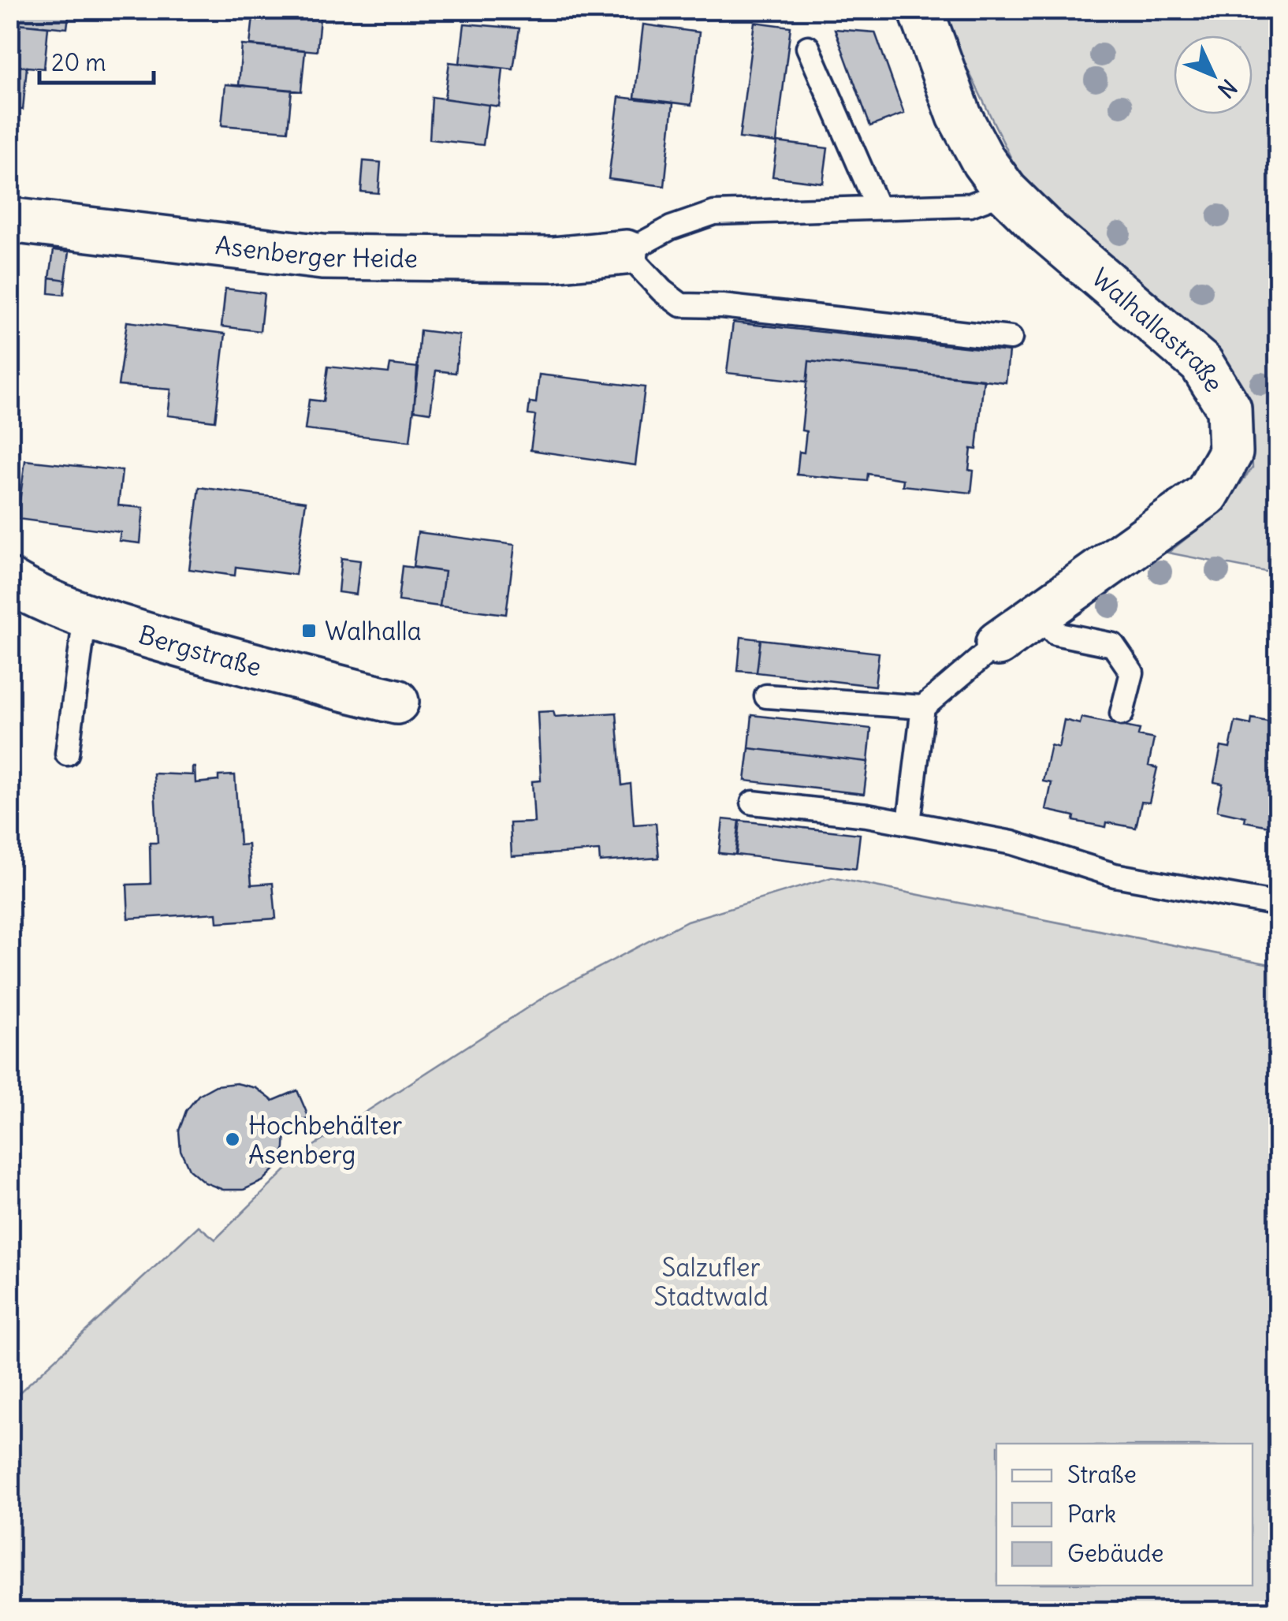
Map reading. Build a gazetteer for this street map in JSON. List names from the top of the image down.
{
  "streets": {
    "street": ["Asenberger Heide", "Walhallastraße", "Bergstraße"]
  },
  "parks": ["Salzufler Stadtwald"],
  "places": {
    "transit": ["Walhalla"],
    "other": ["Hochbehälter Asenberg"]
  },
  "legend": ["Straße", "Park", "Gebäude"],
  "scale_bar": "20 m",
  "north": "bottom right"
}
